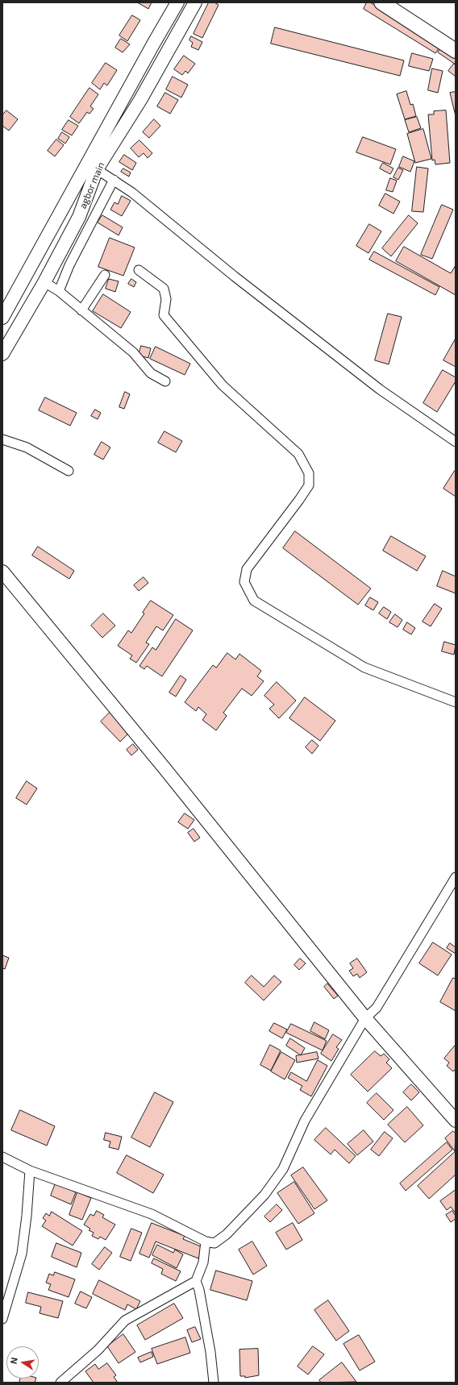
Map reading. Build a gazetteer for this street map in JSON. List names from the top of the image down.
{
  "streets": {
    "main road": ["agbor main"]
  },
  "north": "left"
}
